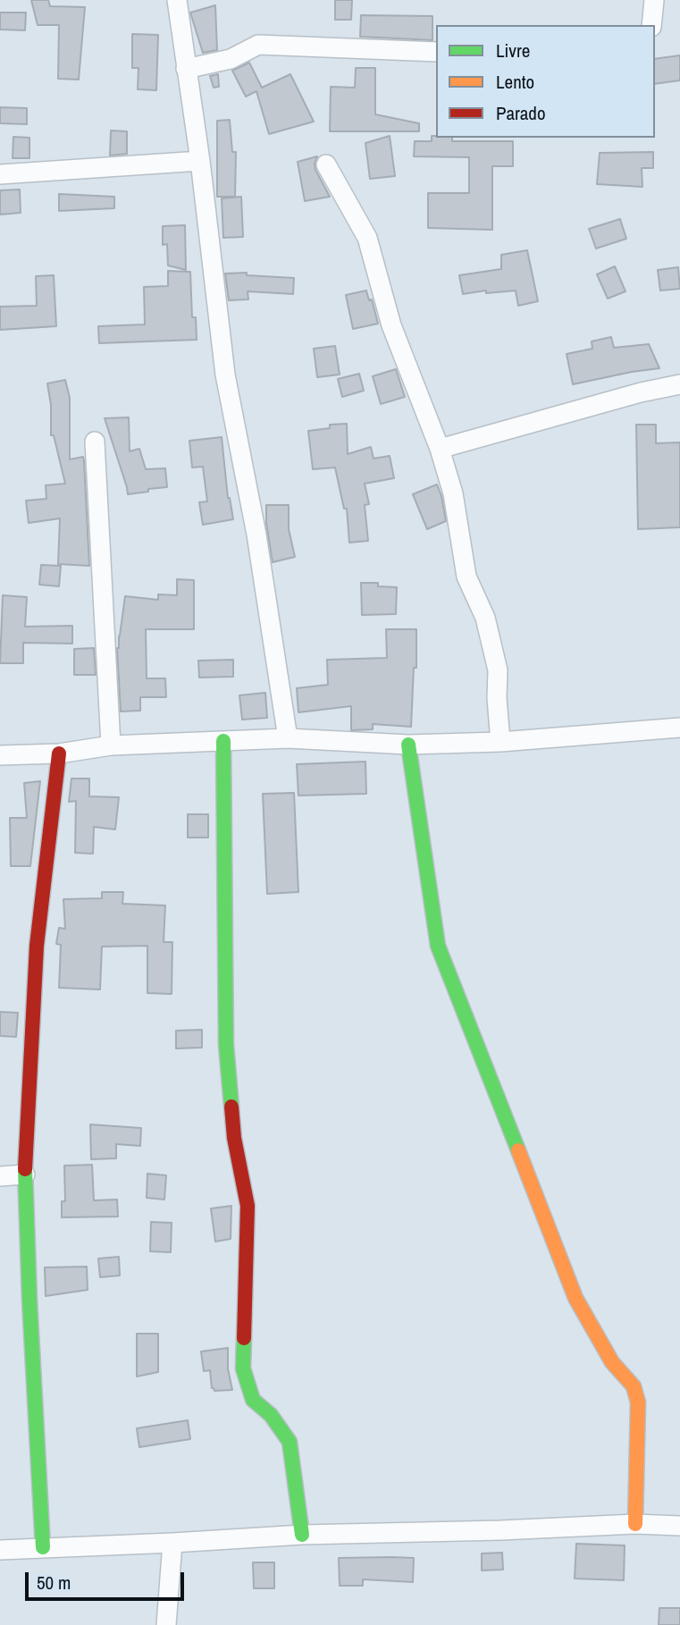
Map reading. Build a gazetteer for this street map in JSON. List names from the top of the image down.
{
  "legend": ["Livre", "Lento", "Parado"],
  "scale_bar": "50 m"
}
